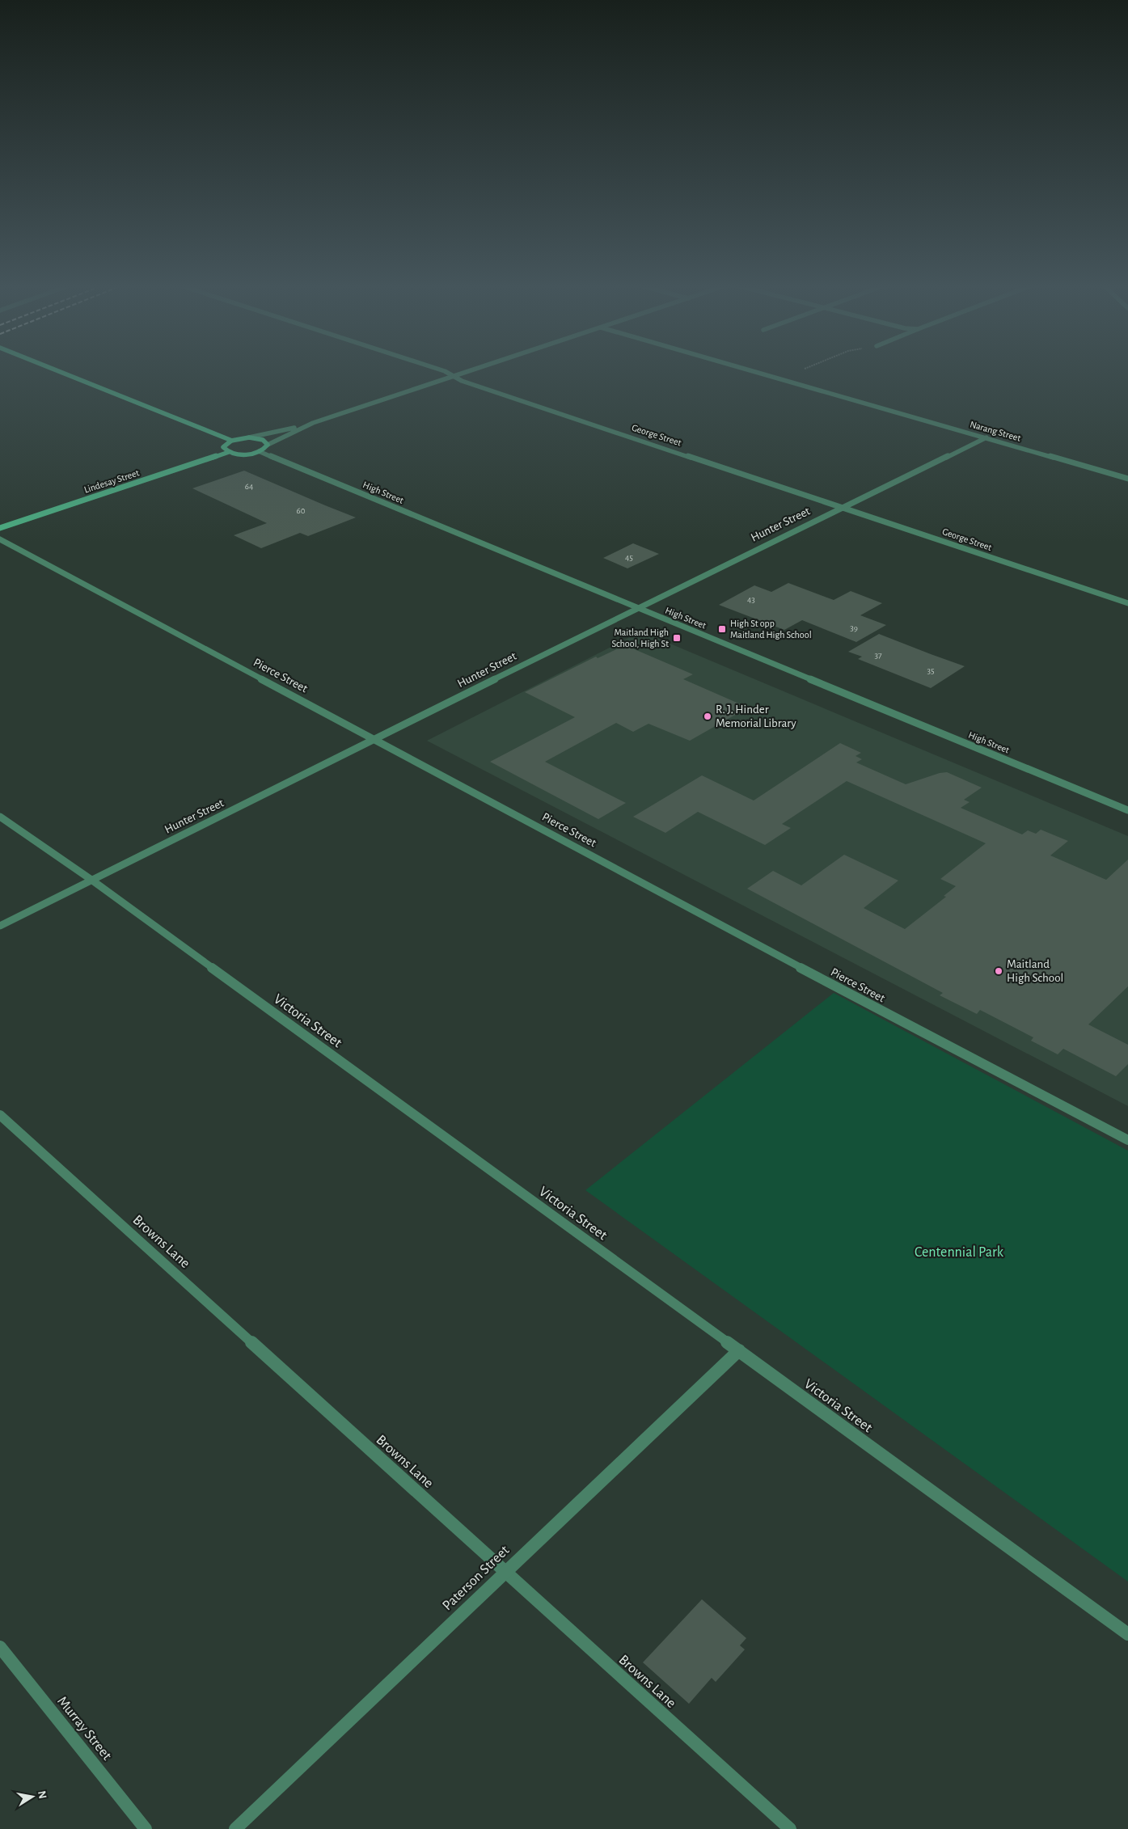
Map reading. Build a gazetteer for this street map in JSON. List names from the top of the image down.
{
  "streets": {
    "main road": ["Lindesay Street"],
    "street": [
      "Narang Street",
      "George Street",
      "High Street",
      "Hunter Street",
      "Pierce Street",
      "Victoria Street",
      "Browns Lane",
      "Paterson Street",
      "Murray Street"
    ]
  },
  "crossings": [
    ["Narang Street", "Hunter Street"],
    ["George Street", "Hunter Street"],
    ["High Street", "Hunter Street"],
    ["Hunter Street", "Pierce Street"],
    ["Hunter Street", "Victoria Street"],
    ["Victoria Street", "Paterson Street"],
    ["Browns Lane", "Paterson Street"]
  ],
  "parks": ["Centennial Park"],
  "places": {
    "transit": ["High St opp Maitland High School", "Maitland High School, High St"],
    "other": ["R. J. Hinder Memorial Library", "Maitland High School"]
  },
  "house_numbers": [
    "64",
    "60",
    "45",
    "43",
    "39",
    "37",
    "35"
  ],
  "north": "right"
}
